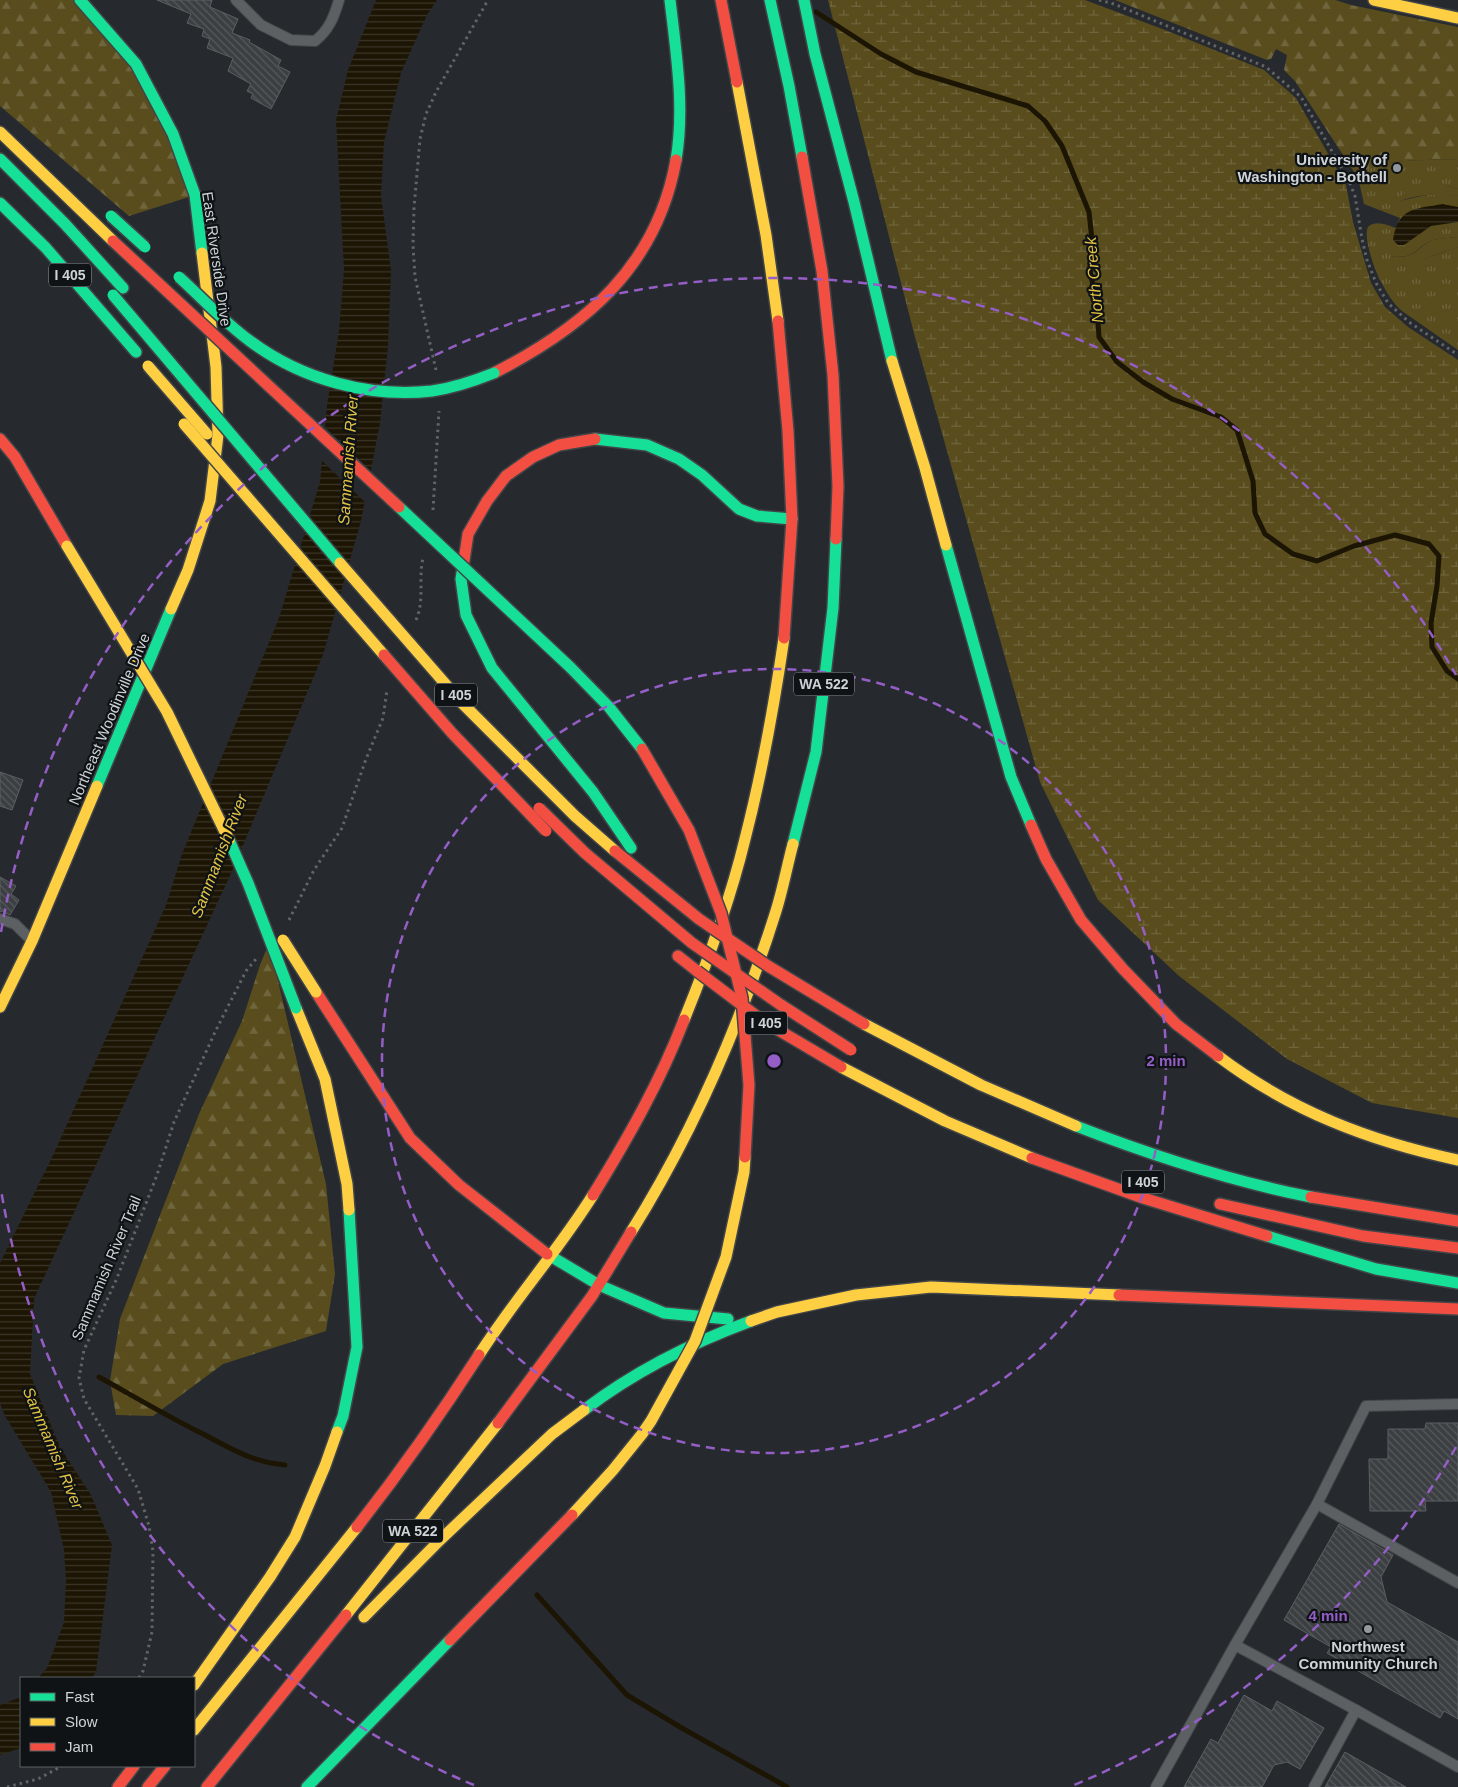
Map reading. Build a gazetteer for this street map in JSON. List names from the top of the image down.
{
  "streets": {
    "main road": [
      "East Riverside Drive",
      "I 405",
      "WA 522",
      "Northeast Woodinville Drive"
    ],
    "path": ["Sammamish River Trail"]
  },
  "crossings": [
    ["East Riverside Drive", "Northeast Woodinville Drive"]
  ],
  "water": ["North Creek", "Sammamish River"],
  "places": ["University of Washington - Bothell", "Northwest Community Church"],
  "legend": ["Fast", "Slow", "Jam"],
  "rings": ["2 min", "4 min"]
}
